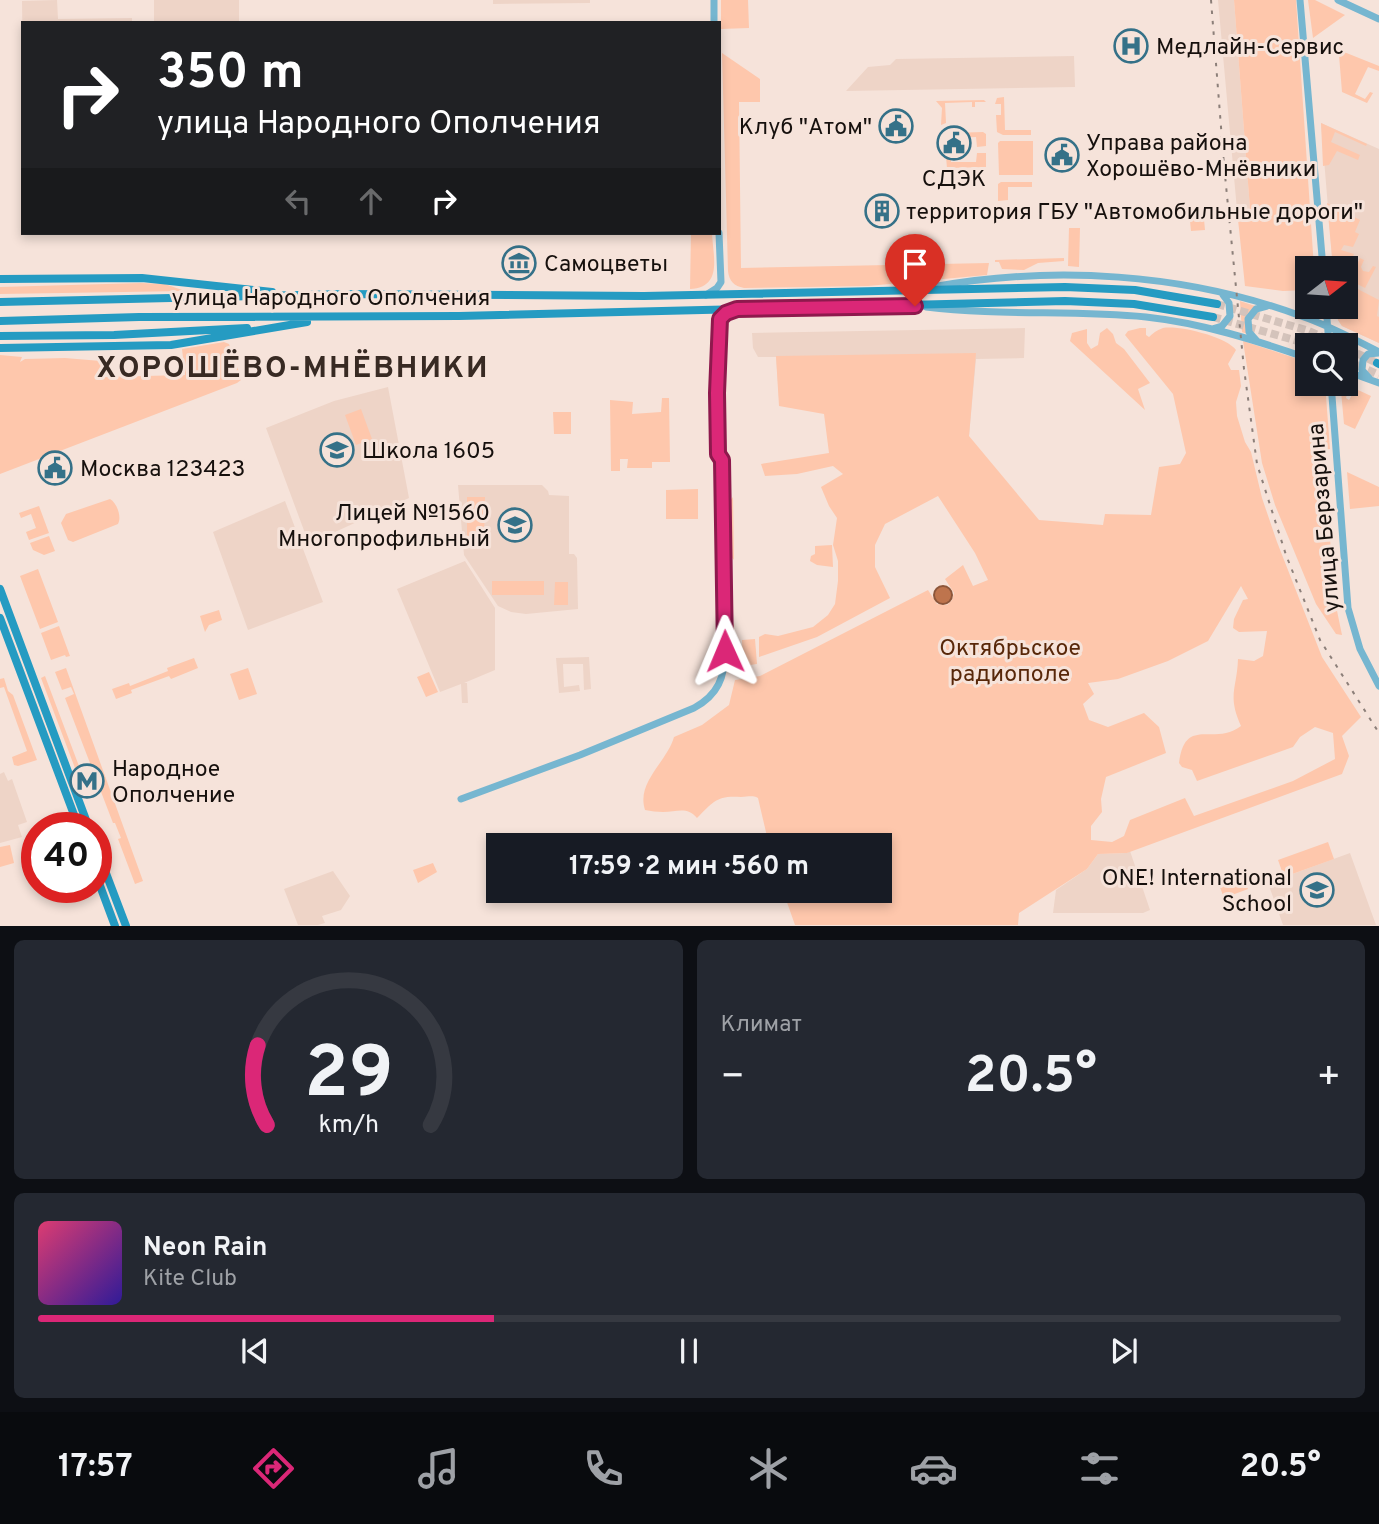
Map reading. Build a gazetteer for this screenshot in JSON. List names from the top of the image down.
{
  "streets": {
    "main road": ["улица Народного Ополчения"],
    "street": ["улица Берзарина"]
  },
  "districts": ["ХОРОШЁВО-МНЁВНИКИ"],
  "parks": ["Октябрьское радиополе"],
  "places": {
    "hospital": ["Медлайн-Сервис"],
    "public building": [
      "Клуб \"Атом\"",
      "СДЭК",
      "Управа района Хорошёво-Мнёвники",
      "Москва 123423"
    ],
    "building": ["территория ГБУ \"Автомобильные дороги\""],
    "museum": ["Самоцветы"],
    "school or university": ["Школа 1605", "Лицей №1560 Многопрофильный", "ONE! International School"],
    "metro station": ["Народное Ополчение"]
  },
  "north": "right",
  "page": {
    "turn": ["350 m", "улица Народного Ополчения"],
    "limit": "40",
    "trip": "17:59 · 2 мин · 560 m",
    "tile": "Климат",
    "heat": ["−", "20.5°", "+"],
    "song": ["Neon Rain", "Kite Club"],
    "tabs": ["17:57", "20.5°"],
    "gauge": ["29", "km/h"]
  }
}
